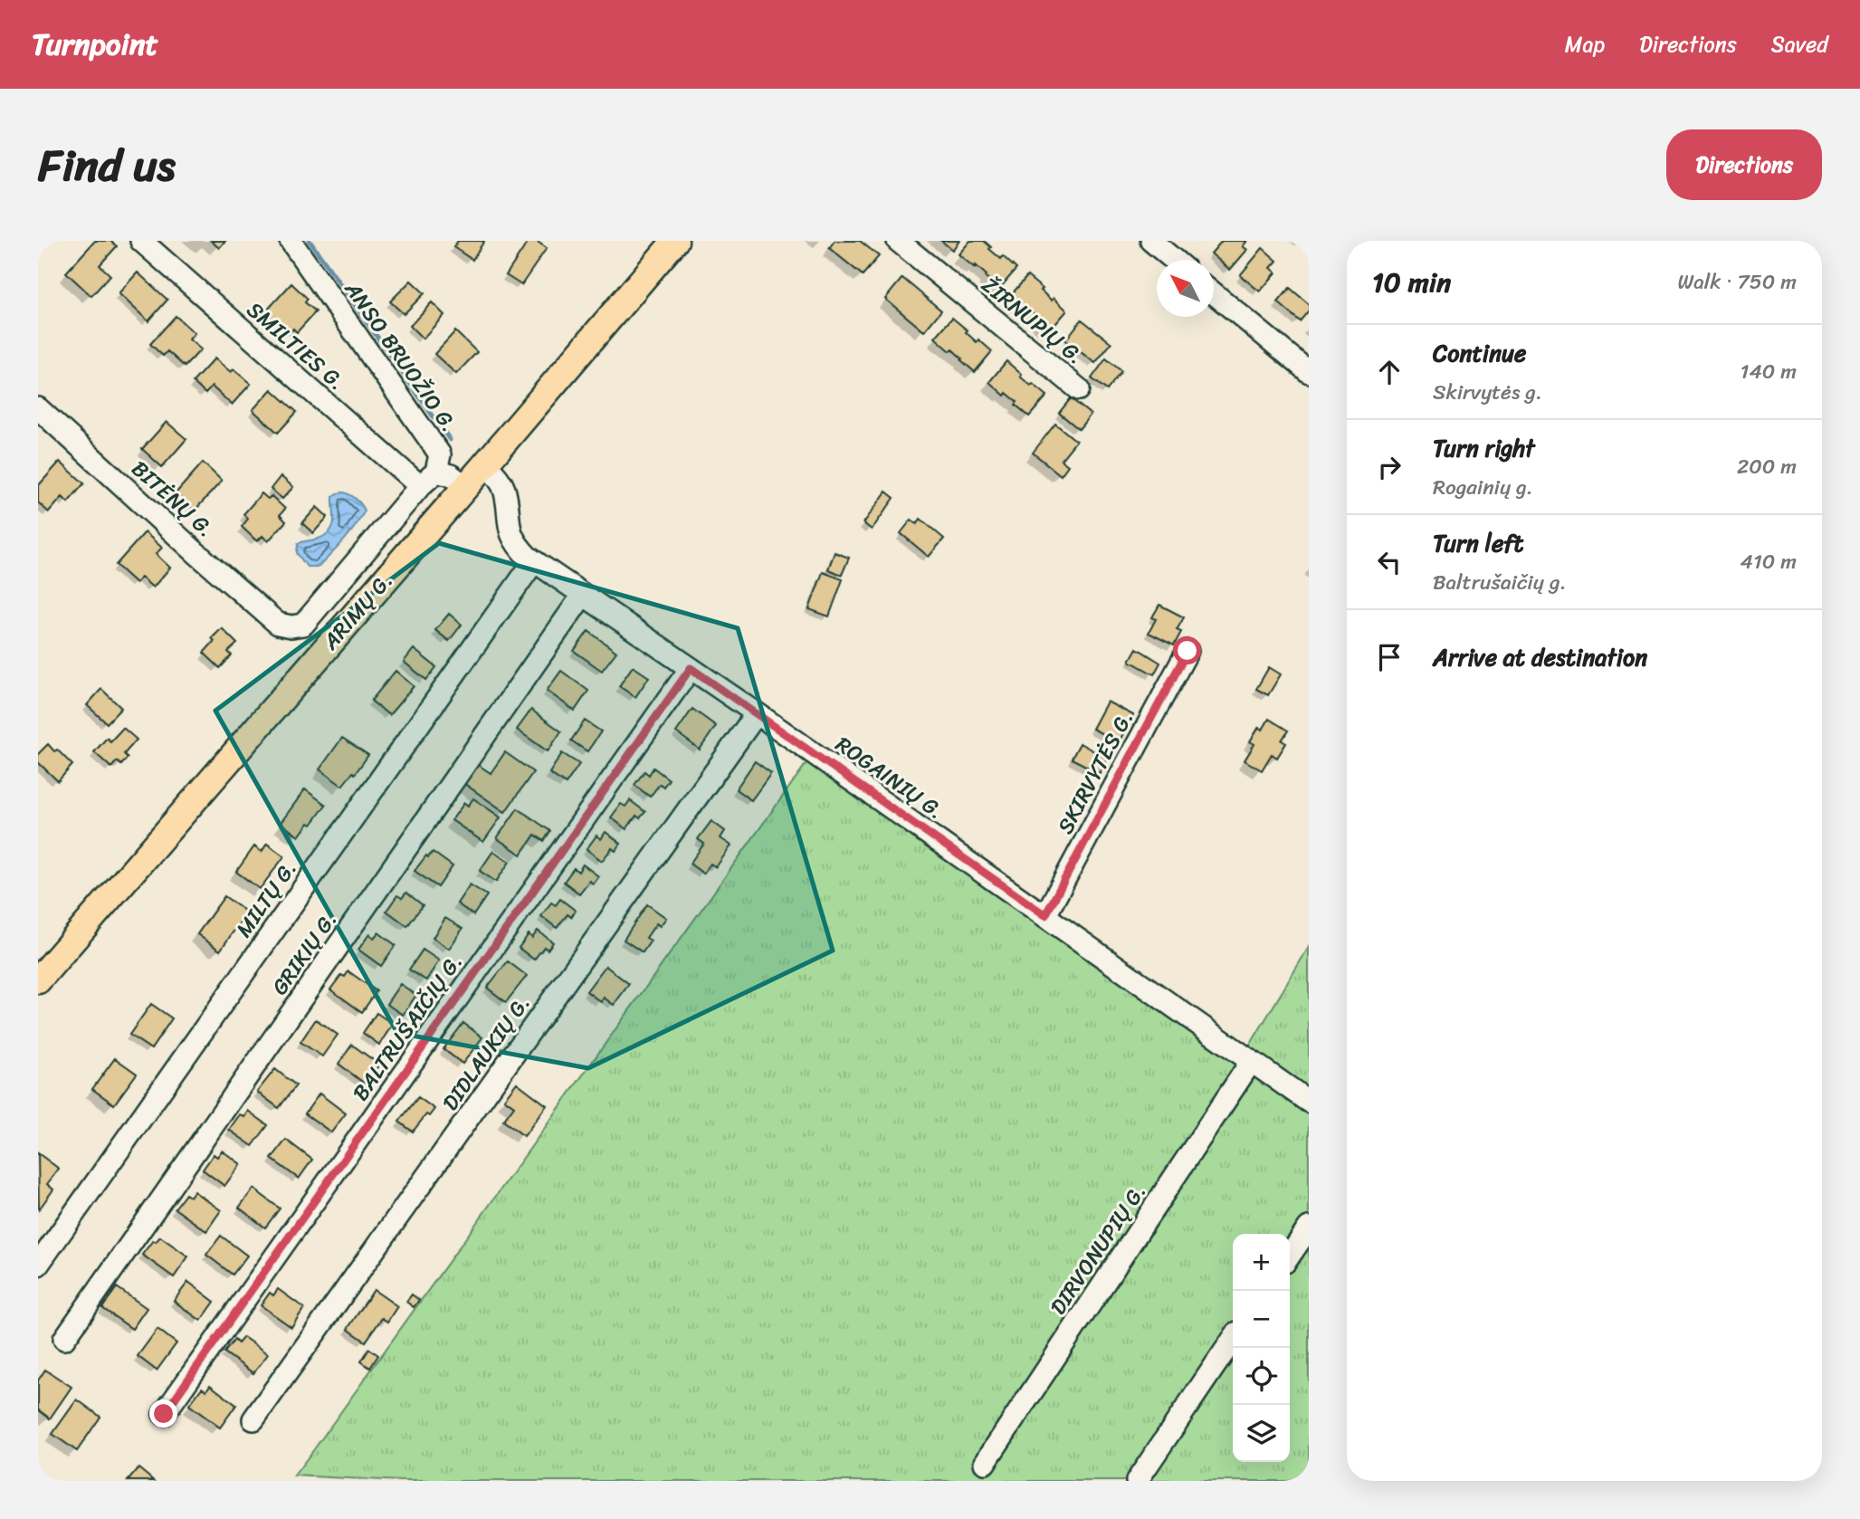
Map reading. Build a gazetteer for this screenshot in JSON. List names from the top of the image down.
{
  "streets": {
    "main road": ["ARIMŲ G."],
    "street": [
      "ŽIRNUPIŲ G.",
      "SMILTIES G.",
      "ANSO BRUOŽIO G.",
      "BITĖNŲ G.",
      "SKIRVYTĖS G.",
      "ROGAINIŲ G.",
      "MILTŲ G.",
      "GRIKIŲ G.",
      "BALTRUŠAIČIŲ G.",
      "DIDLAUKIŲ G.",
      "DIRVONUPIŲ G."
    ]
  },
  "crossings": [
    ["SMILTIES G.", "BITĖNŲ G."],
    ["ARIMŲ G.", "ROGAINIŲ G."],
    ["SKIRVYTĖS G.", "ROGAINIŲ G."],
    ["ROGAINIŲ G.", "MILTŲ G."],
    ["ROGAINIŲ G.", "GRIKIŲ G."],
    ["ROGAINIŲ G.", "BALTRUŠAIČIŲ G."],
    ["ROGAINIŲ G.", "DIDLAUKIŲ G."],
    ["ROGAINIŲ G.", "DIRVONUPIŲ G."]
  ],
  "north": "top left",
  "page": {
    "header": "Turnpoint",
    "nav": ["Map", "Directions", "Saved"],
    "title": "Find us",
    "buttons": "Directions",
    "heading": ["10 min", "Walk · 750 m"],
    "list": [
      ["Continue", "Skirvytės g.", "140 m"],
      ["Turn right", "Rogainių g.", "200 m"],
      ["Turn left", "Baltrušaičių g.", "410 m"],
      "Arrive at destination"
    ],
    "map_buttons": ["+", "−"]
  }
}
